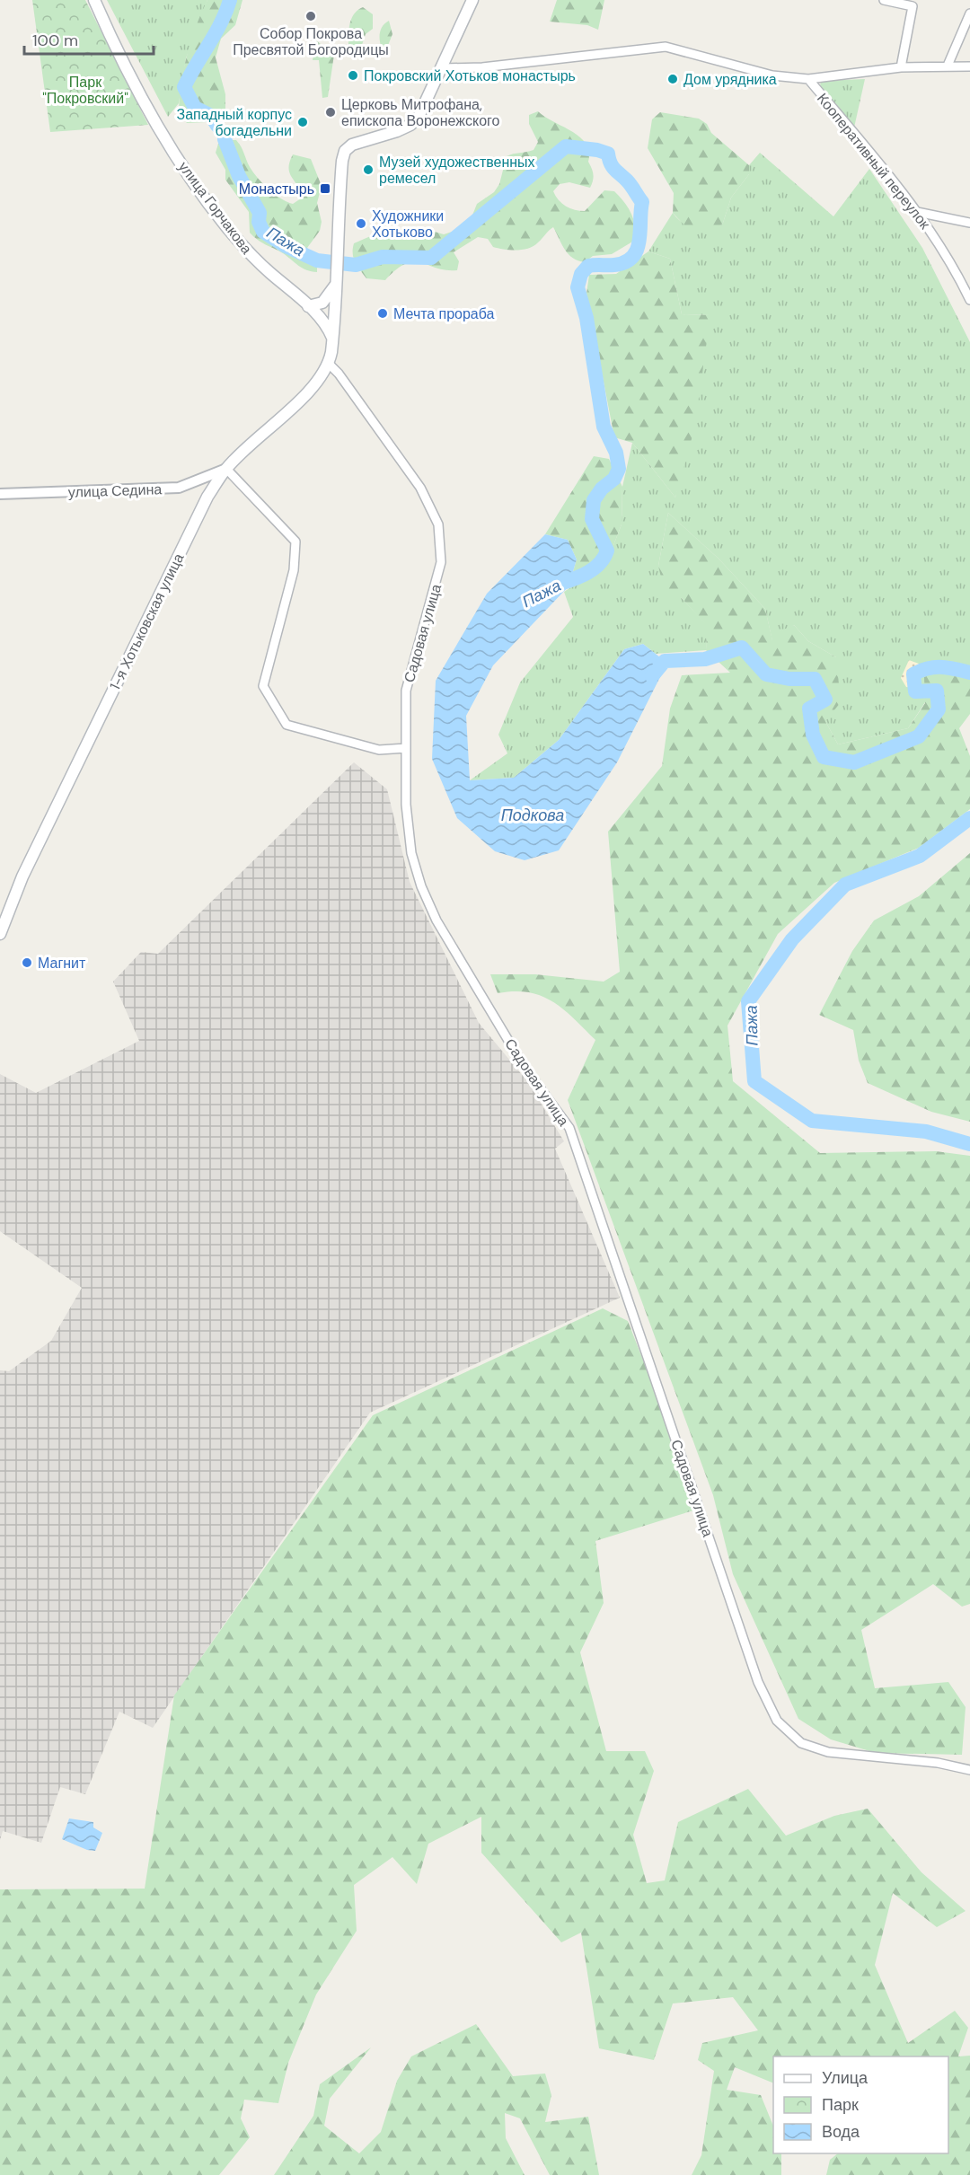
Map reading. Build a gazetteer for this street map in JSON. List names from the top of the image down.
{
  "streets": {
    "main road": ["улица Горчакова", "1-я Хотьковская улица"],
    "street": ["Кооперативный переулок", "улица Седина", "Садовая улица"]
  },
  "crossings": [
    ["улица Горчакова", "1-я Хотьковская улица"],
    ["улица Седина", "1-я Хотьковская улица"],
    ["1-я Хотьковская улица", "Садовая улица"]
  ],
  "water": ["Пажа", "Подкова"],
  "parks": ["Парк \"Покровский\""],
  "places": {
    "other": [
      "Собор Покрова Пресвятой Богородицы",
      "Покровский Хотьков монастырь",
      "Дом урядника",
      "Церковь Митрофана, епископа Воронежского",
      "Западный корпус богадельни",
      "Музей художественных ремесел",
      "Художники Хотьково",
      "Мечта прораба",
      "Магнит"
    ],
    "transit": ["Монастырь"]
  },
  "legend": ["Улица", "Парк", "Вода"],
  "scale_bar": "100 m"
}
